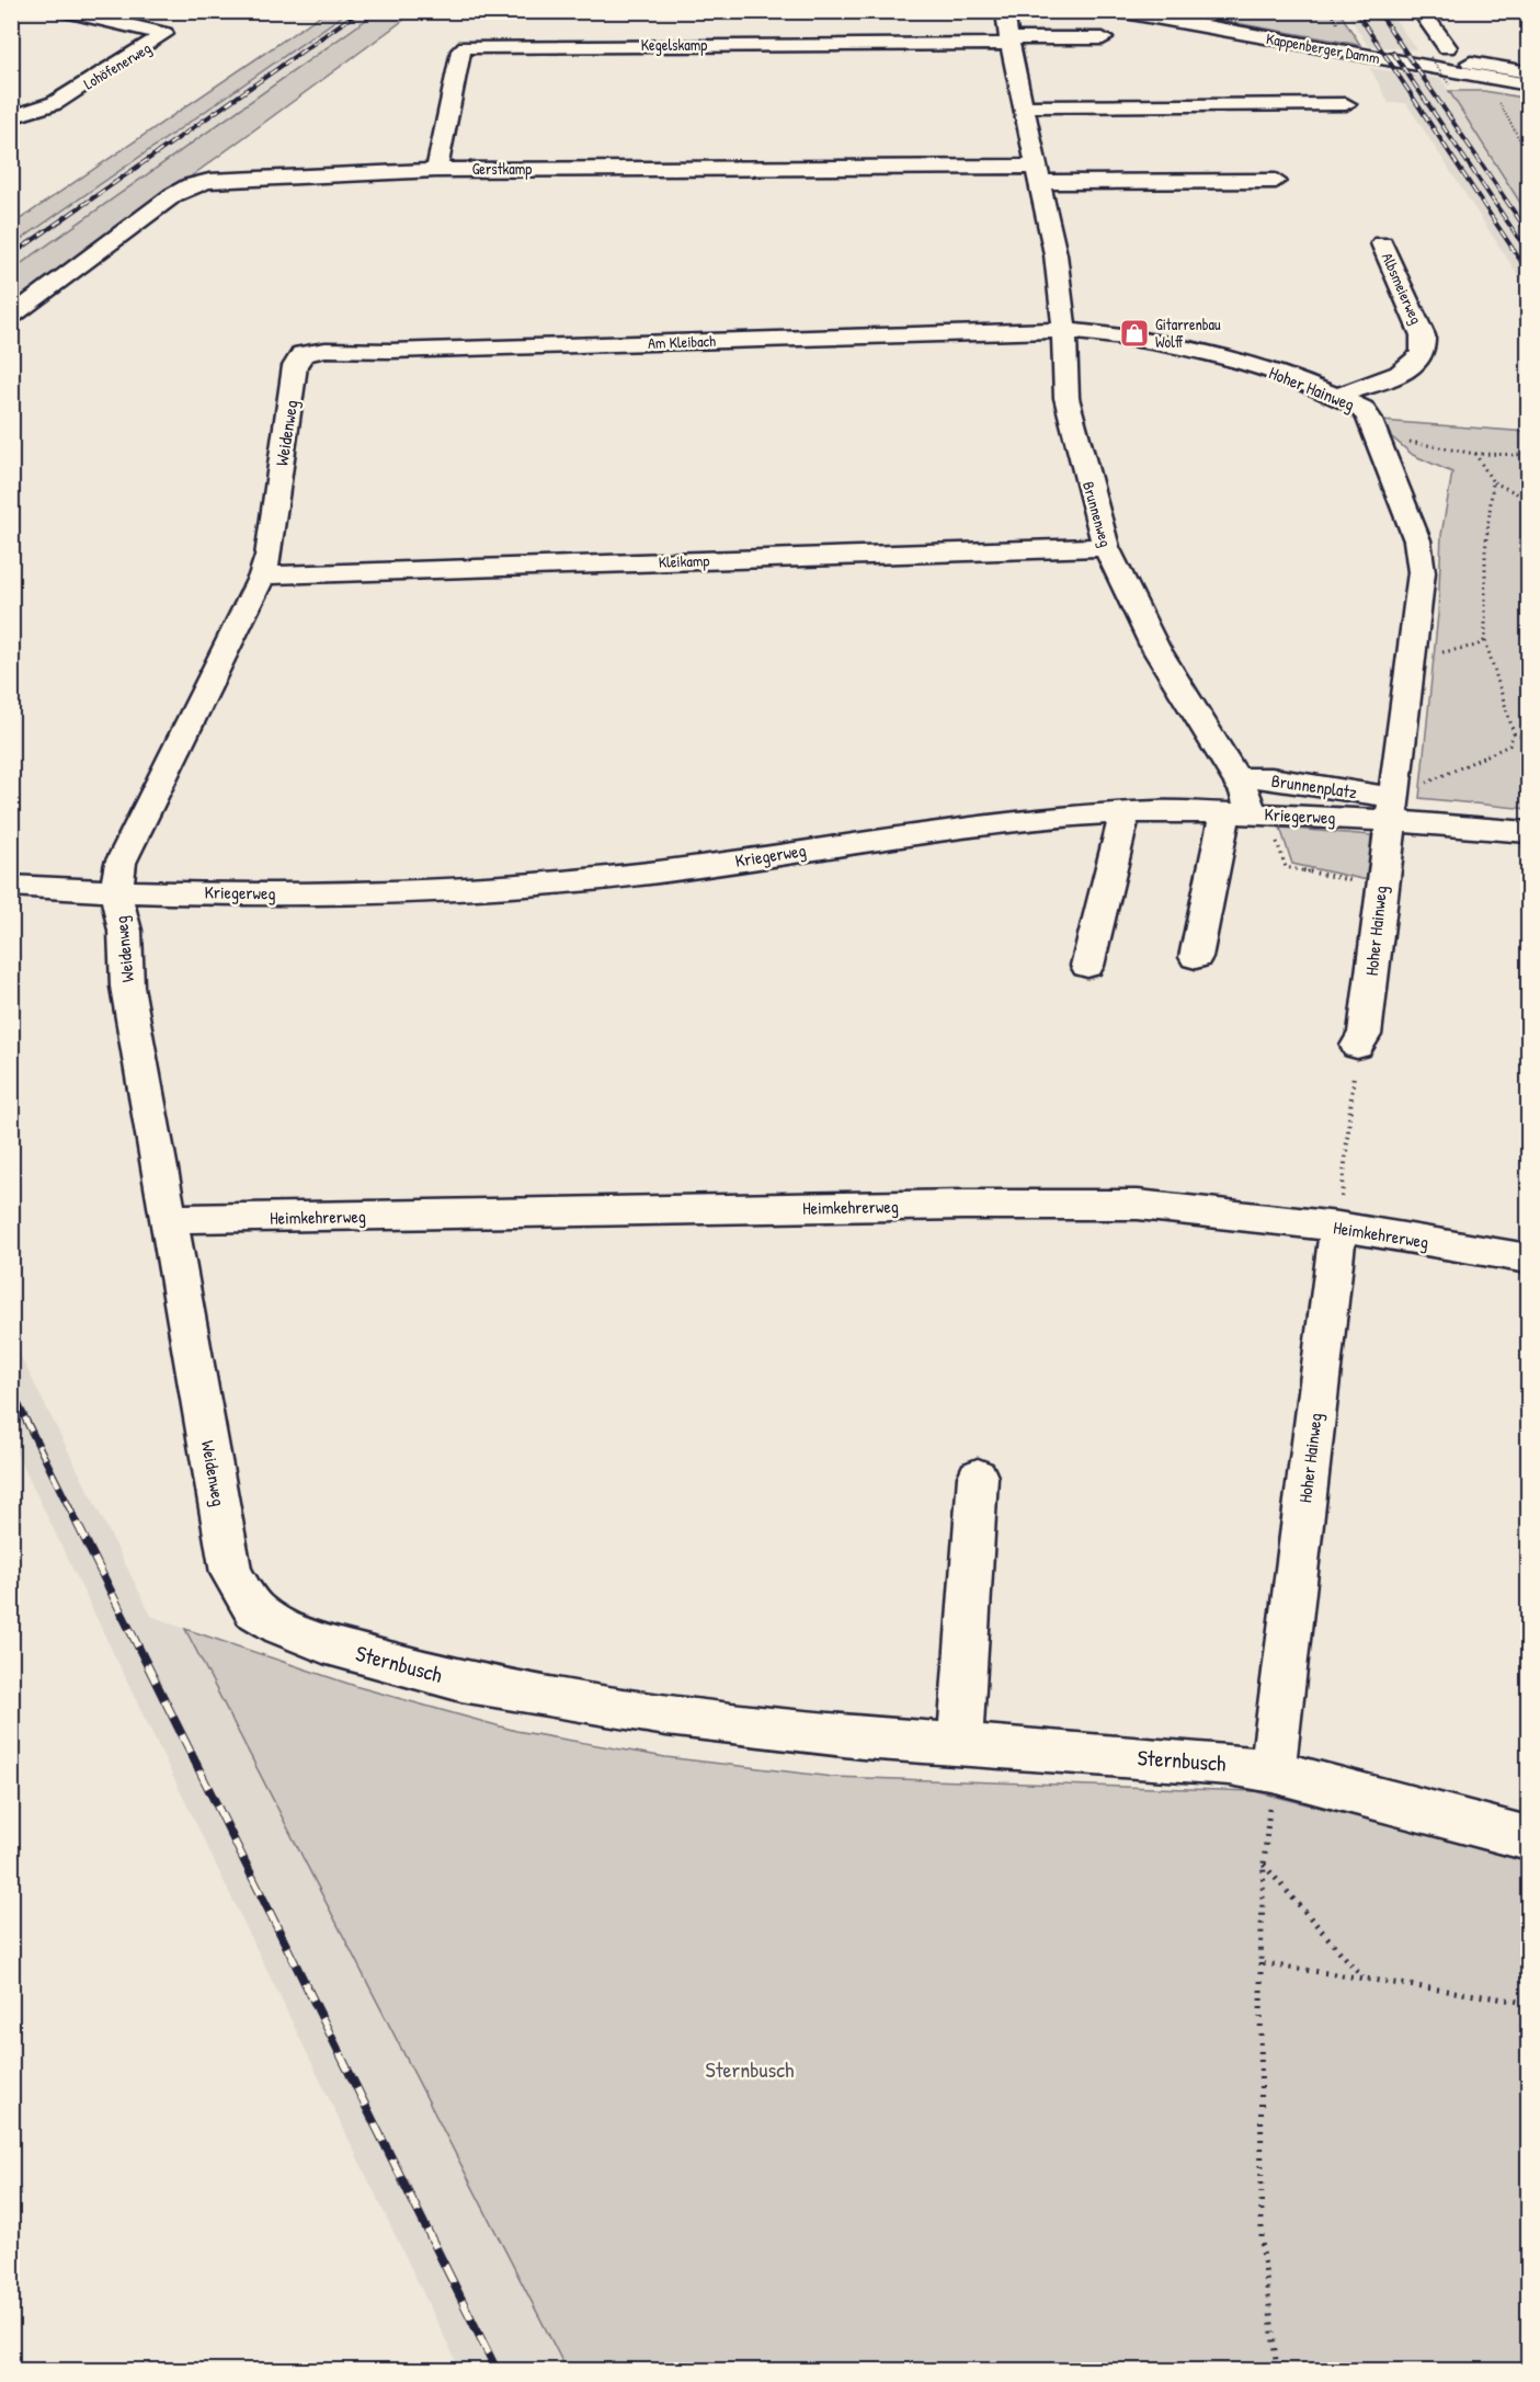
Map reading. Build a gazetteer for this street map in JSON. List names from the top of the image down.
{
  "streets": {
    "street": [
      "Kegelskamp",
      "Kappenberger Damm",
      "Lohöfenerweg",
      "Gerstkamp",
      "Albsmeierweg",
      "Am Kleibach",
      "Hoher Hainweg",
      "Weidenweg",
      "Brunnenweg",
      "Kleikamp",
      "Brunnenplatz",
      "Kriegerweg",
      "Heimkehrerweg",
      "Sternbusch"
    ]
  },
  "crossings": [
    ["Kegelskamp", "Gerstkamp"],
    ["Kegelskamp", "Brunnenweg"],
    ["Gerstkamp", "Brunnenweg"],
    ["Albsmeierweg", "Hoher Hainweg"],
    ["Am Kleibach", "Hoher Hainweg"],
    ["Am Kleibach", "Weidenweg"],
    ["Am Kleibach", "Brunnenweg"],
    ["Hoher Hainweg", "Brunnenweg"],
    ["Hoher Hainweg", "Brunnenplatz"],
    ["Hoher Hainweg", "Kriegerweg"],
    ["Hoher Hainweg", "Heimkehrerweg"],
    ["Hoher Hainweg", "Sternbusch"],
    ["Weidenweg", "Kleikamp"],
    ["Weidenweg", "Kriegerweg"],
    ["Weidenweg", "Heimkehrerweg"],
    ["Weidenweg", "Sternbusch"],
    ["Brunnenweg", "Kleikamp"],
    ["Brunnenweg", "Brunnenplatz"],
    ["Brunnenweg", "Kriegerweg"],
    ["Brunnenplatz", "Kriegerweg"]
  ],
  "parks": ["Sternbusch"],
  "places": {
    "shop": ["Gitarrenbau Wolff"]
  }
}
